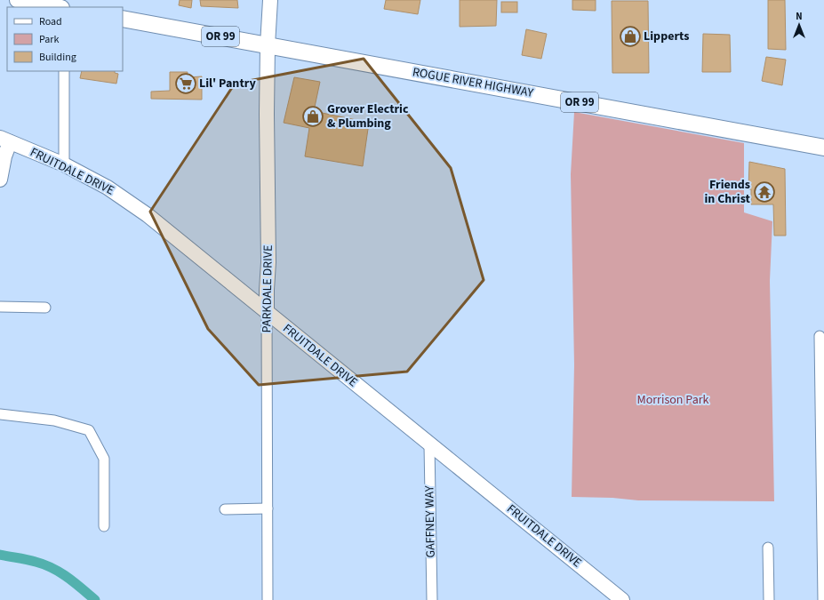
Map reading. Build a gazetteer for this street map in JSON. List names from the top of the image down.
{
  "streets": {
    "main road": [
      "OR 99",
      "ROGUE RIVER HIGHWAY",
      "FRUITDALE DRIVE",
      "PARKDALE DRIVE"
    ],
    "street": ["GAFFNEY WAY"]
  },
  "crossings": [
    ["ROGUE RIVER HIGHWAY", "PARKDALE DRIVE"],
    ["FRUITDALE DRIVE", "PARKDALE DRIVE"],
    ["FRUITDALE DRIVE", "GAFFNEY WAY"]
  ],
  "parks": ["Morrison Park"],
  "places": {
    "shop": ["Lipperts", "Grover Electric & Plumbing"],
    "supermarket": ["Lil' Pantry"],
    "temple": ["Friends in Christ"]
  },
  "legend": ["Road", "Park", "Building"],
  "north": "top"
}
